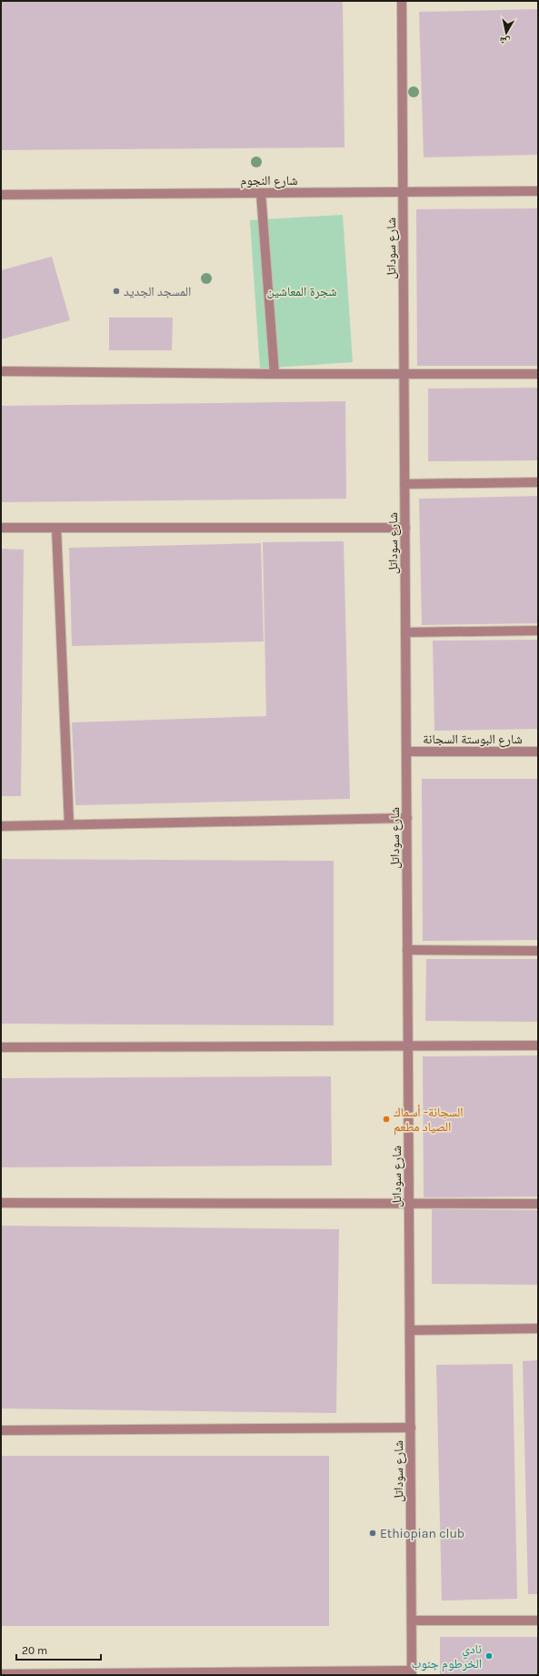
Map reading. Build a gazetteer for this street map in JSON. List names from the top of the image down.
{
  "streets": {
    "street": ["شارع النجوم", "شارع سوداتل", "شارع البوستة السجانة"]
  },
  "crossings": [
    ["شارع النجوم", "شارع سوداتل"],
    ["شارع سوداتل", "شارع البوستة السجانة"]
  ],
  "parks": ["شجرة المعاشين"],
  "places": [
    "المسجد الجديد",
    "السجانة- أسماك الصياد مطعم",
    "Ethiopian club",
    "نادي الخرطوم جنوب"
  ],
  "scale_bar": "20 m",
  "north": "bottom"
}
